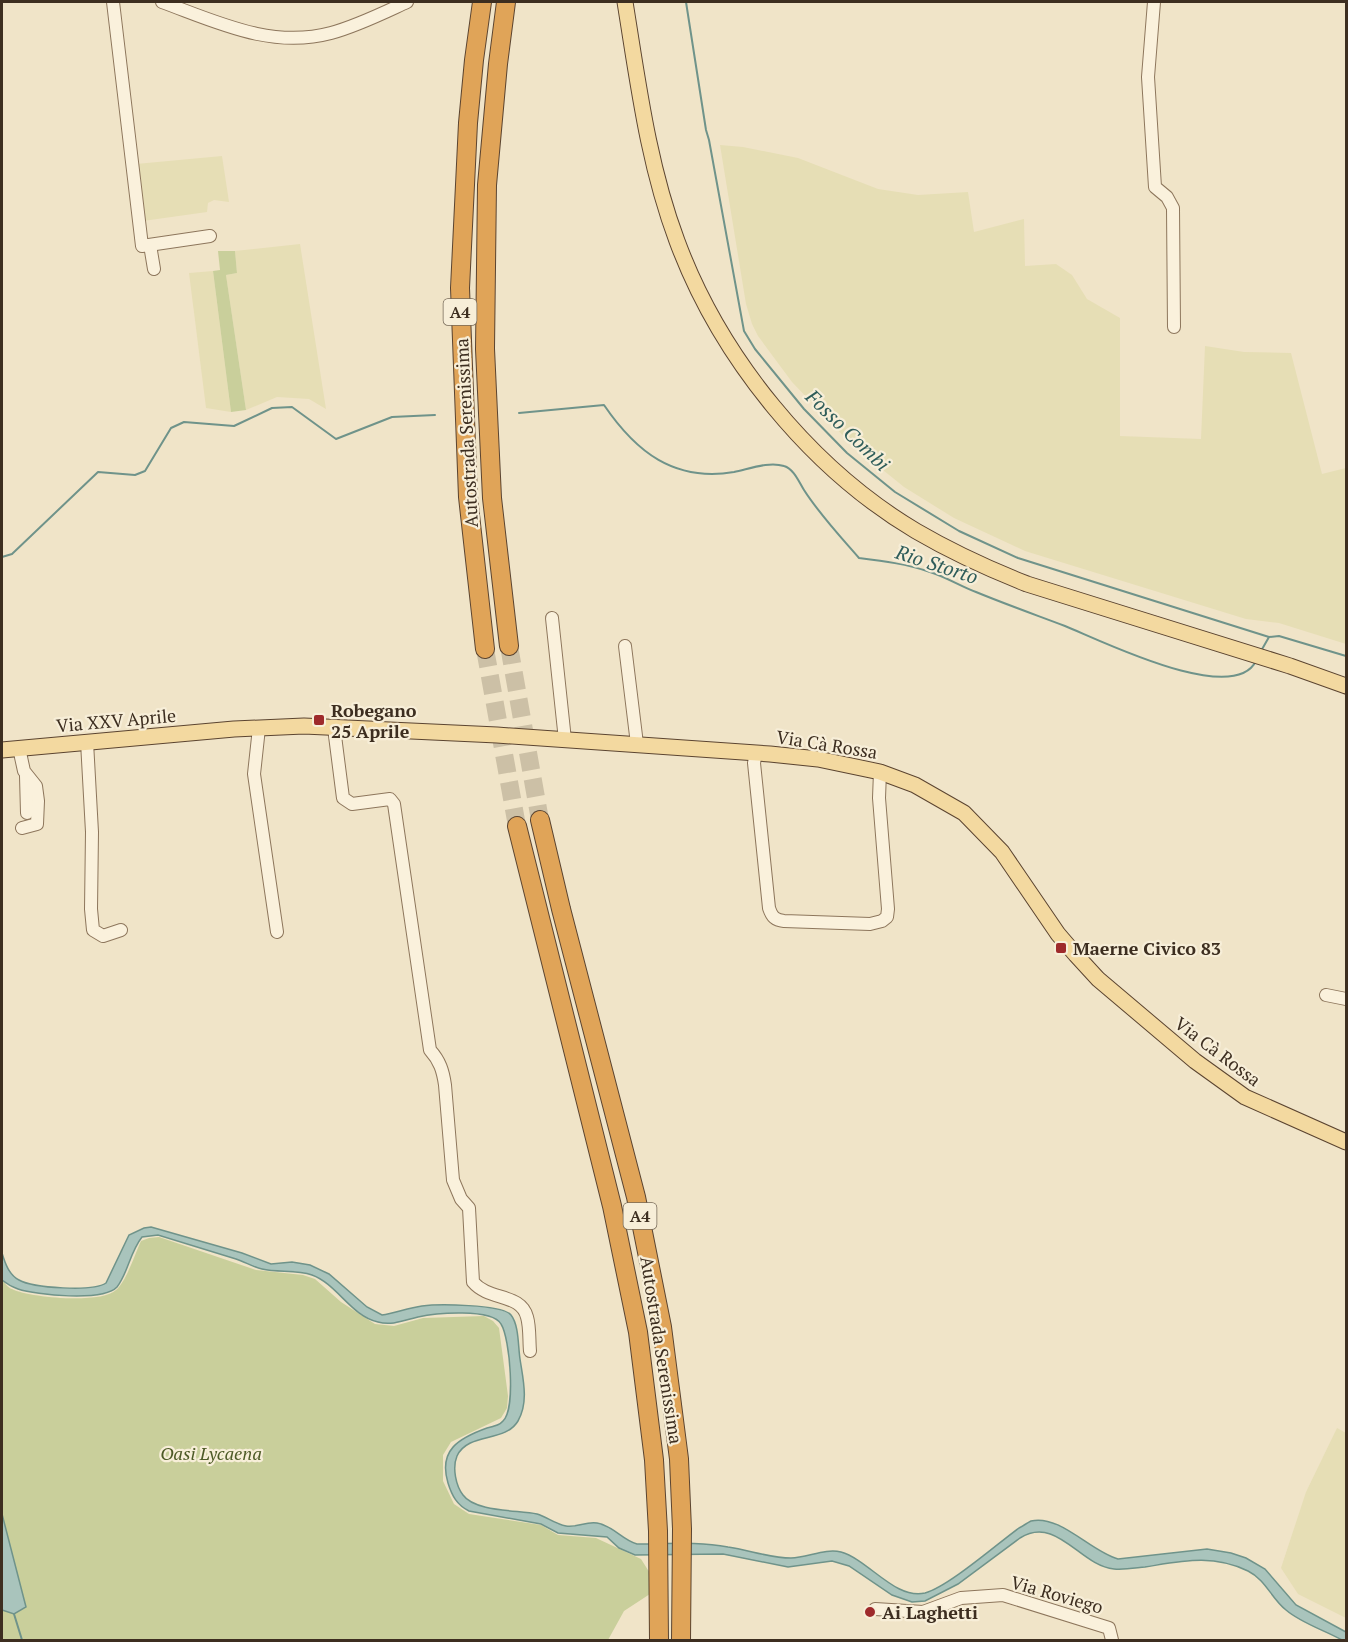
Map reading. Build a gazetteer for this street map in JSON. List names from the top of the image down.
{
  "streets": {
    "highway": ["A4", "Autostrada Serenissima"],
    "main road": ["Via XXV Aprile", "Via Cà Rossa"],
    "street": ["Via Roviego"]
  },
  "crossings": [
    ["Via XXV Aprile", "Via Cà Rossa"]
  ],
  "water": ["Fosso Combi", "Rio Storto"],
  "parks": ["Oasi Lycaena"],
  "places": {
    "transit": ["Robegano 25 Aprile", "Maerne Civico 83"],
    "other": ["Ai Laghetti"]
  }
}
